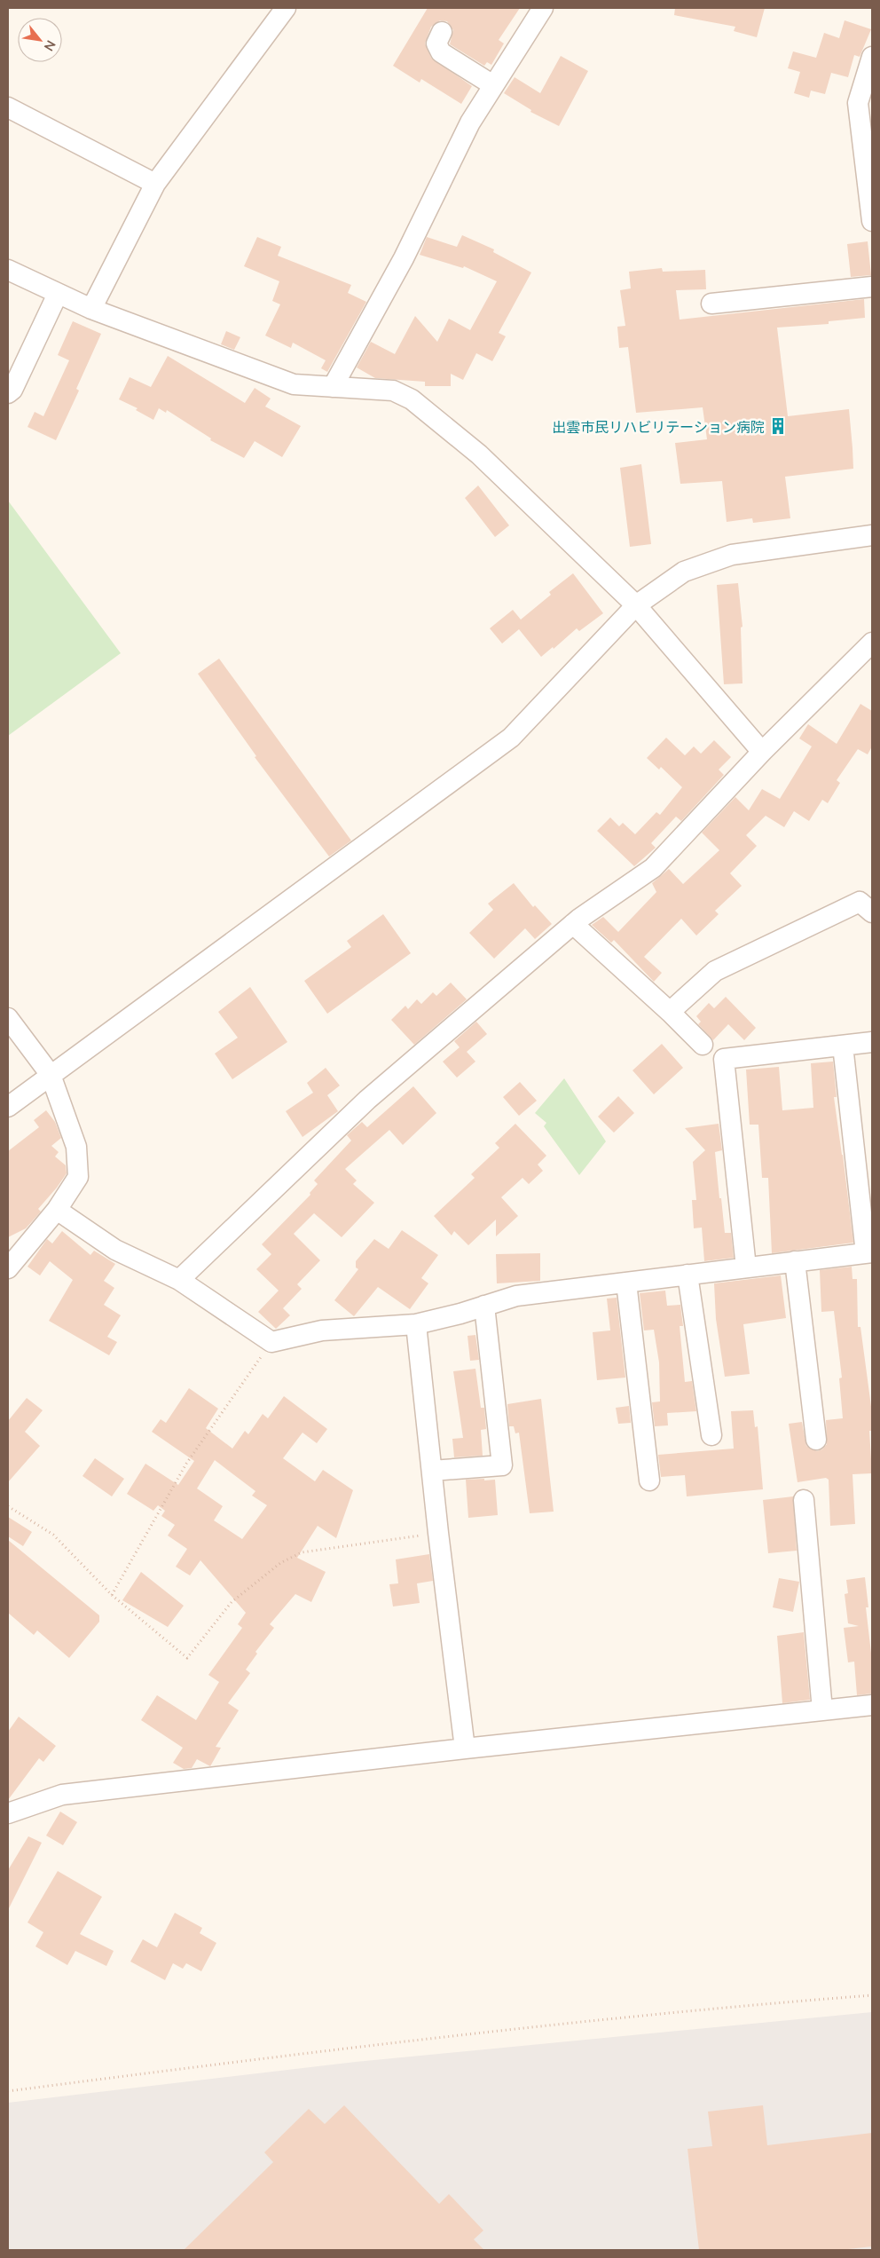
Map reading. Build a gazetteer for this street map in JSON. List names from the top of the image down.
{
  "places": {
    "building": ["出雲市民リハビリテーション病院"]
  },
  "north": "bottom right"
}
